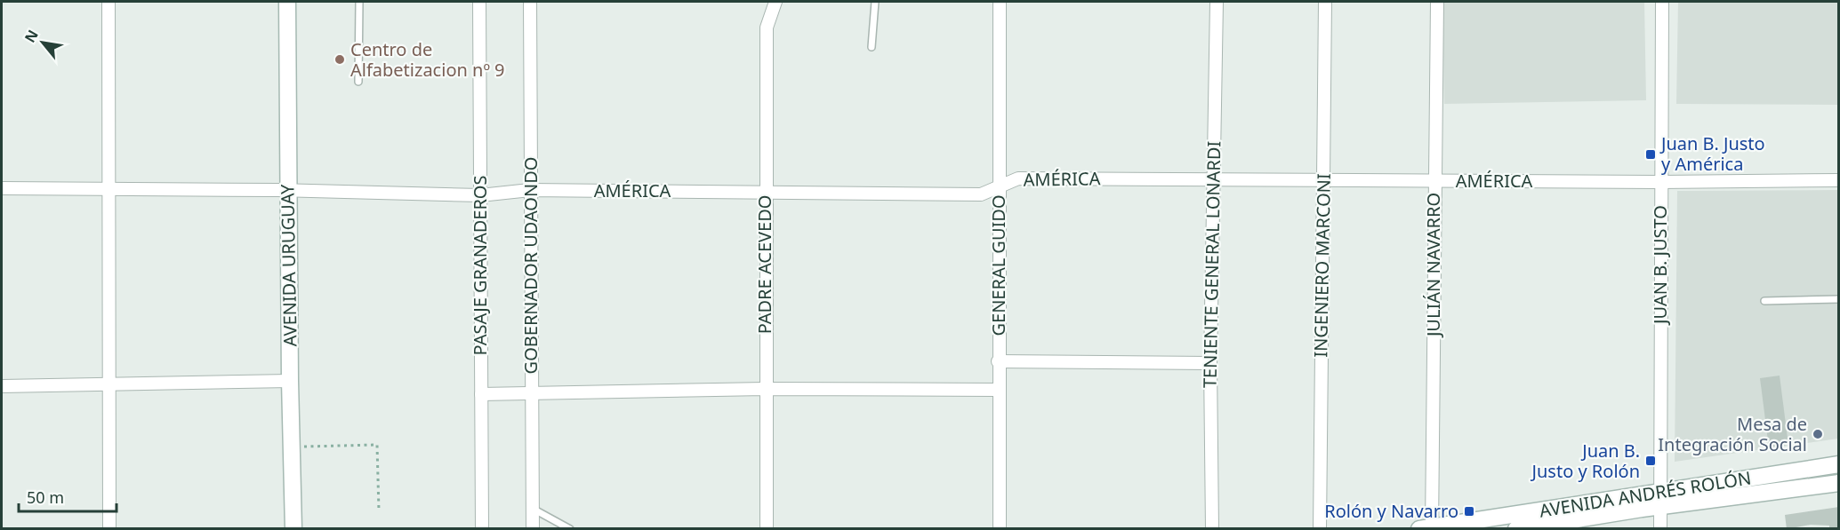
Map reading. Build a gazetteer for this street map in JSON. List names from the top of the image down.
{
  "streets": {
    "main road": ["AVENIDA URUGUAY", "AVENIDA ANDRÉS ROLÓN"],
    "street": [
      "AMÉRICA",
      "PADRE ACEVEDO",
      "TENIENTE GENERAL LONARDI",
      "JULIÁN NAVARRO",
      "JUAN B. JUSTO",
      "PASAJE GRANADEROS",
      "GOBERNADOR UDAONDO",
      "GENERAL GUIDO",
      "INGENIERO MARCONI"
    ]
  },
  "crossings": [
    ["AMÉRICA", "PADRE ACEVEDO"],
    ["AMÉRICA", "TENIENTE GENERAL LONARDI"],
    ["AMÉRICA", "JULIÁN NAVARRO"],
    ["AMÉRICA", "JUAN B. JUSTO"],
    ["AMÉRICA", "AVENIDA URUGUAY"],
    ["AMÉRICA", "PASAJE GRANADEROS"],
    ["AMÉRICA", "GOBERNADOR UDAONDO"],
    ["AMÉRICA", "GENERAL GUIDO"],
    ["AMÉRICA", "INGENIERO MARCONI"],
    ["JULIÁN NAVARRO", "AVENIDA ANDRÉS ROLÓN"],
    ["JUAN B. JUSTO", "AVENIDA ANDRÉS ROLÓN"]
  ],
  "places": {
    "other": ["Centro de Alfabetizacion nº 9", "Mesa de Integración Social"],
    "transit": ["Juan B. Justo y América", "Juan B. Justo y Rolón", "Rolón y Navarro"]
  },
  "scale_bar": "50 m",
  "north": "top left"
}
